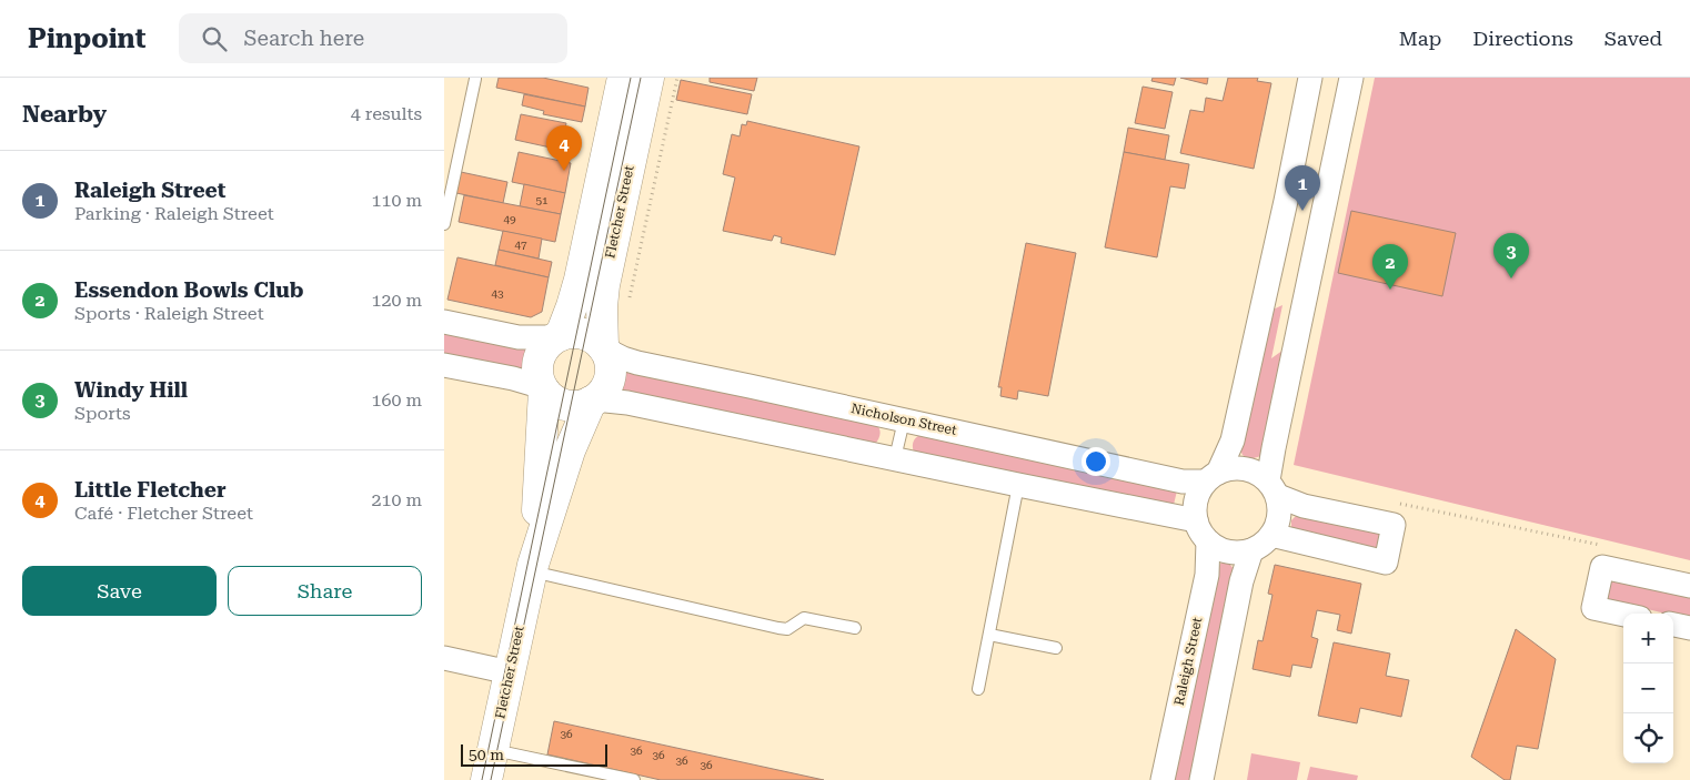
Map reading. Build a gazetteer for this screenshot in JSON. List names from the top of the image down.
{
  "streets": {
    "street": ["Fletcher Street", "Nicholson Street", "Raleigh Street"]
  },
  "crossings": [
    ["Fletcher Street", "Nicholson Street"],
    ["Nicholson Street", "Raleigh Street"]
  ],
  "house_numbers": [
    "51",
    "49",
    "47",
    "43",
    "36",
    "36",
    "36",
    "36",
    "36"
  ],
  "scale_bar": "50 m",
  "page": {
    "header": "Pinpoint",
    "search": "Search here",
    "nav": ["Map", "Directions", "Saved"],
    "heading": ["Nearby", "4 results"],
    "pins": [
      "4",
      "1",
      "3",
      "2"
    ],
    "list": [
      {
        "mark": "1",
        "name": "Raleigh Street",
        "note": "Parking · Raleigh Street",
        "value": "110 m"
      },
      {
        "mark": "2",
        "name": "Essendon Bowls Club",
        "note": "Sports · Raleigh Street",
        "value": "120 m"
      },
      {
        "mark": "3",
        "name": "Windy Hill",
        "note": "Sports",
        "value": "160 m"
      },
      {
        "mark": "4",
        "name": "Little Fletcher",
        "note": "Café · Fletcher Street",
        "value": "210 m"
      }
    ],
    "buttons": ["Save", "Share"],
    "map_buttons": ["+", "−"],
    "scale": "50 m"
  }
}
